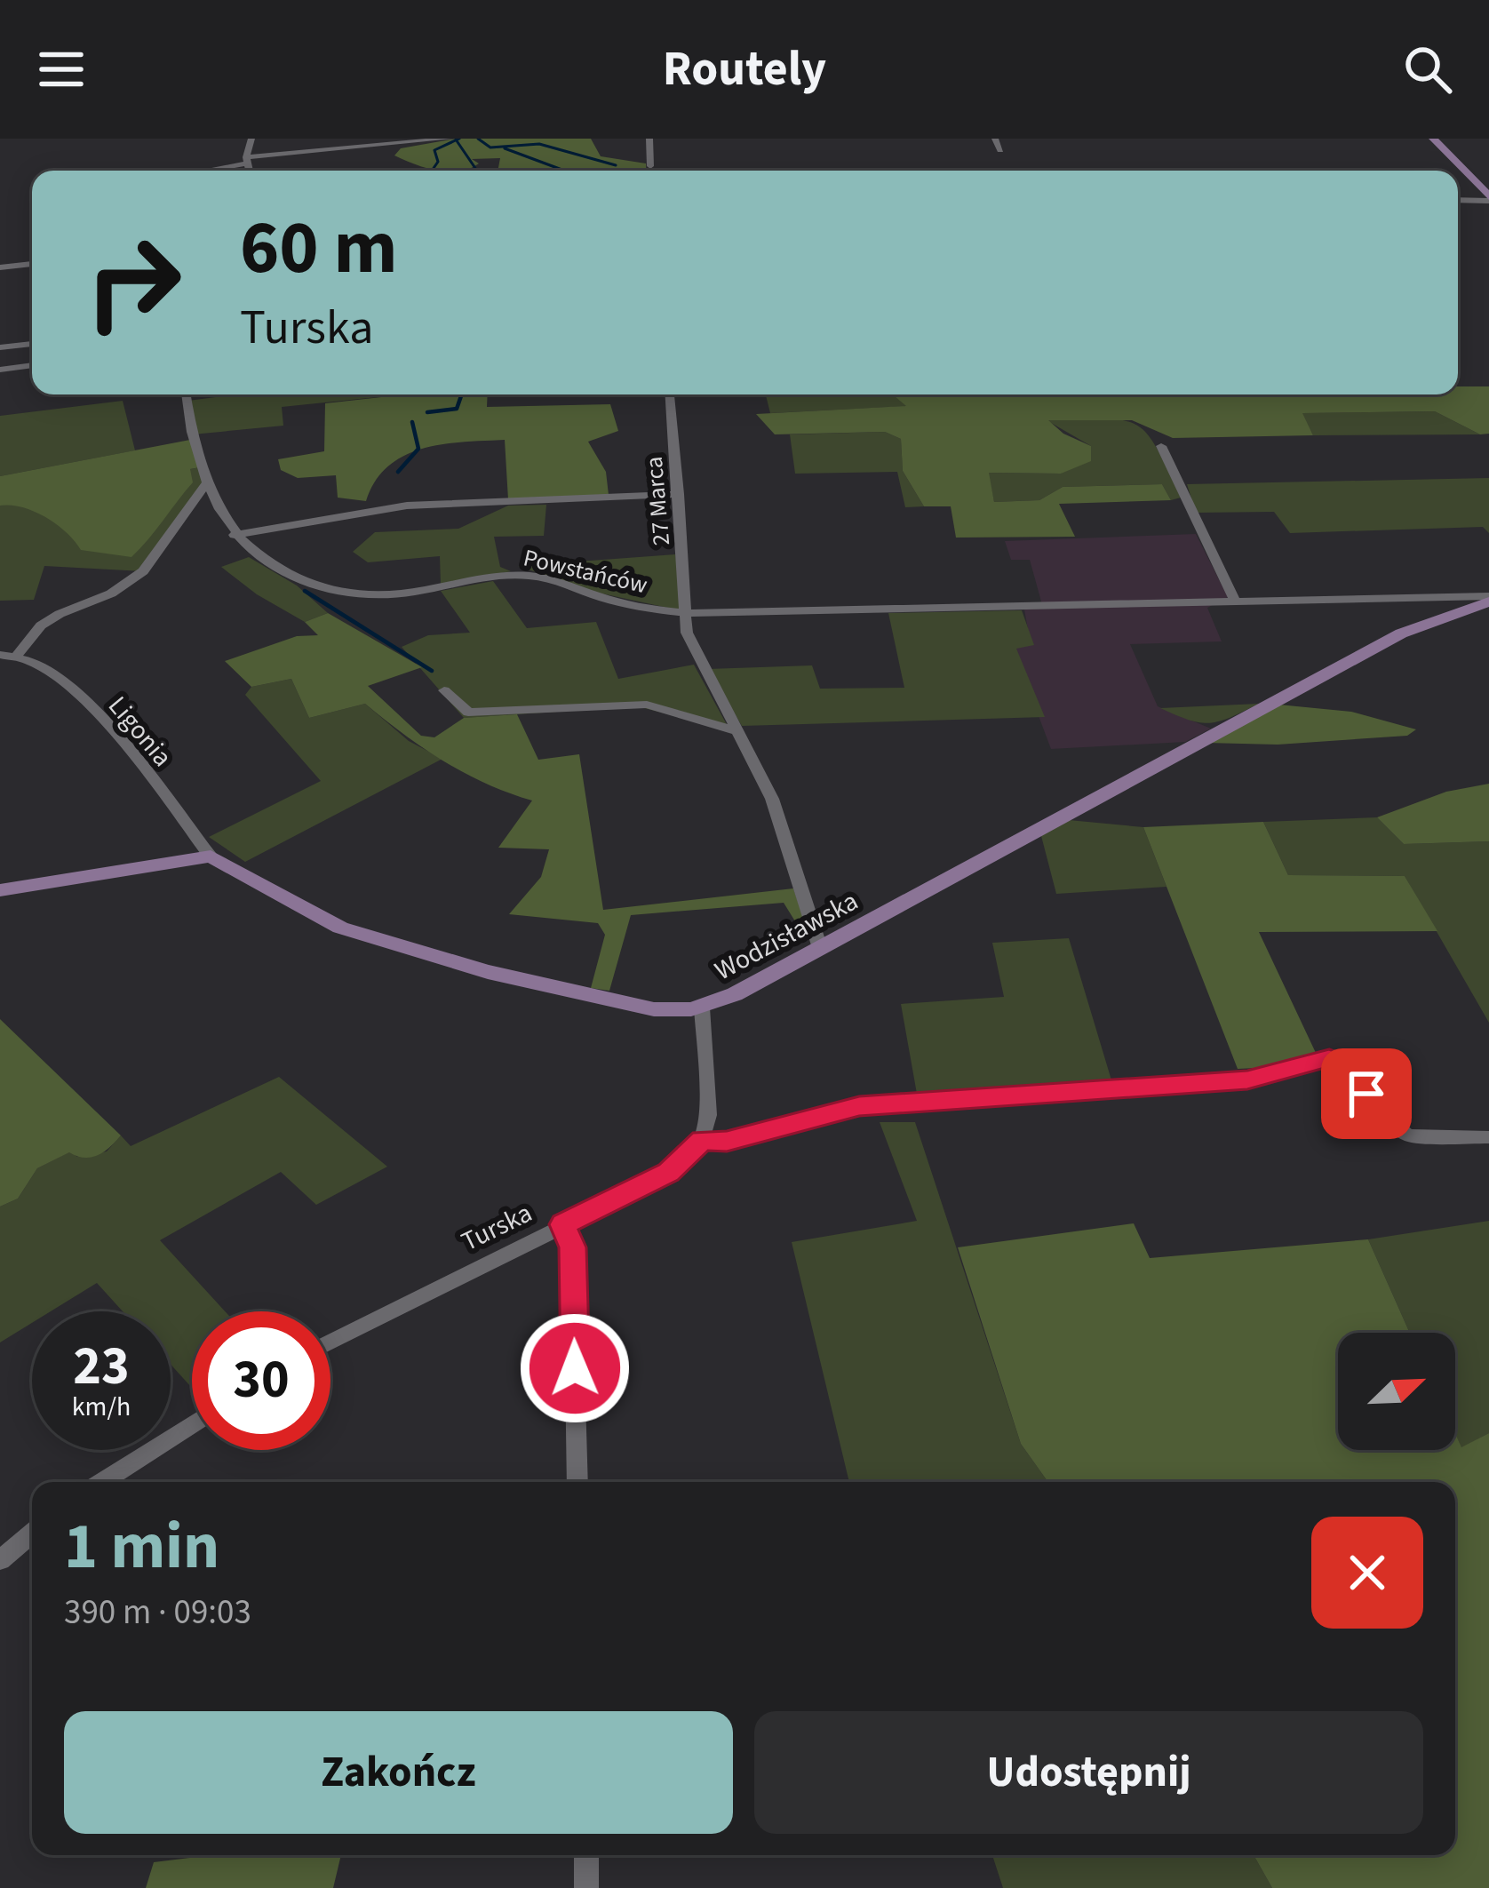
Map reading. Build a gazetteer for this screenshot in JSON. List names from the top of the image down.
{
  "streets": {
    "street": [
      "27 Marca",
      "Powstańców",
      "Ligonia",
      "Wodzisławska",
      "Turska"
    ]
  },
  "crossings": [
    ["27 Marca", "Powstańców"],
    ["27 Marca", "Wodzisławska"],
    ["Powstańców", "Wodzisławska"],
    ["Ligonia", "Wodzisławska"]
  ],
  "north": "top right",
  "page": {
    "header": "Routely",
    "turn": ["60 m", "Turska"],
    "speed": "23 km/h",
    "limit": "30",
    "heading": ["1 min", "390 m · 09:03"],
    "buttons": ["Zakończ", "Udostępnij"]
  }
}
